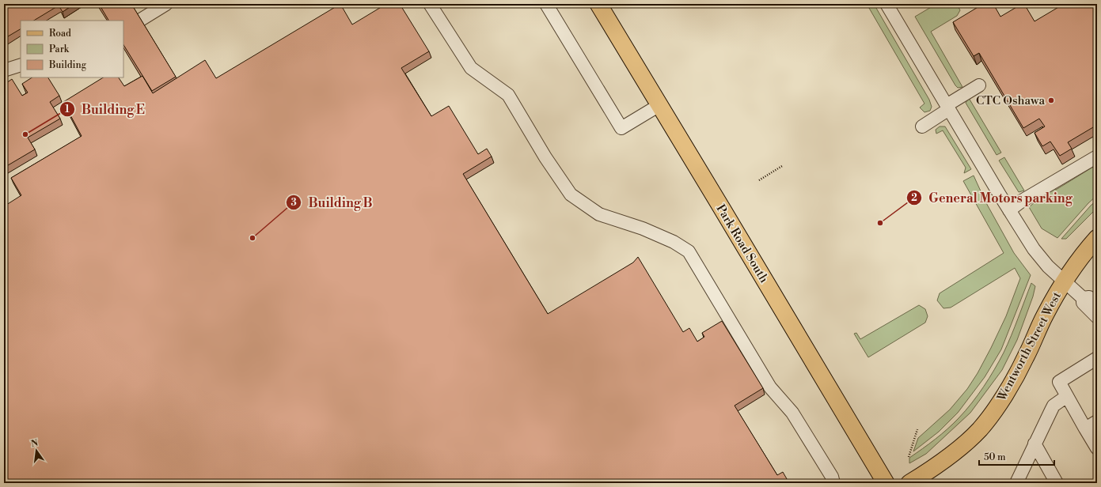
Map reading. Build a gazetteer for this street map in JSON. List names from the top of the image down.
{
  "streets": {
    "main road": ["Park Road South", "Wentworth Street West"]
  },
  "places": [
    "CTC Oshawa",
    "Building E",
    "General Motors parking",
    "Building B"
  ],
  "legend": ["Road", "Park", "Building"],
  "scale_bar": "50 m",
  "north": "top"
}
